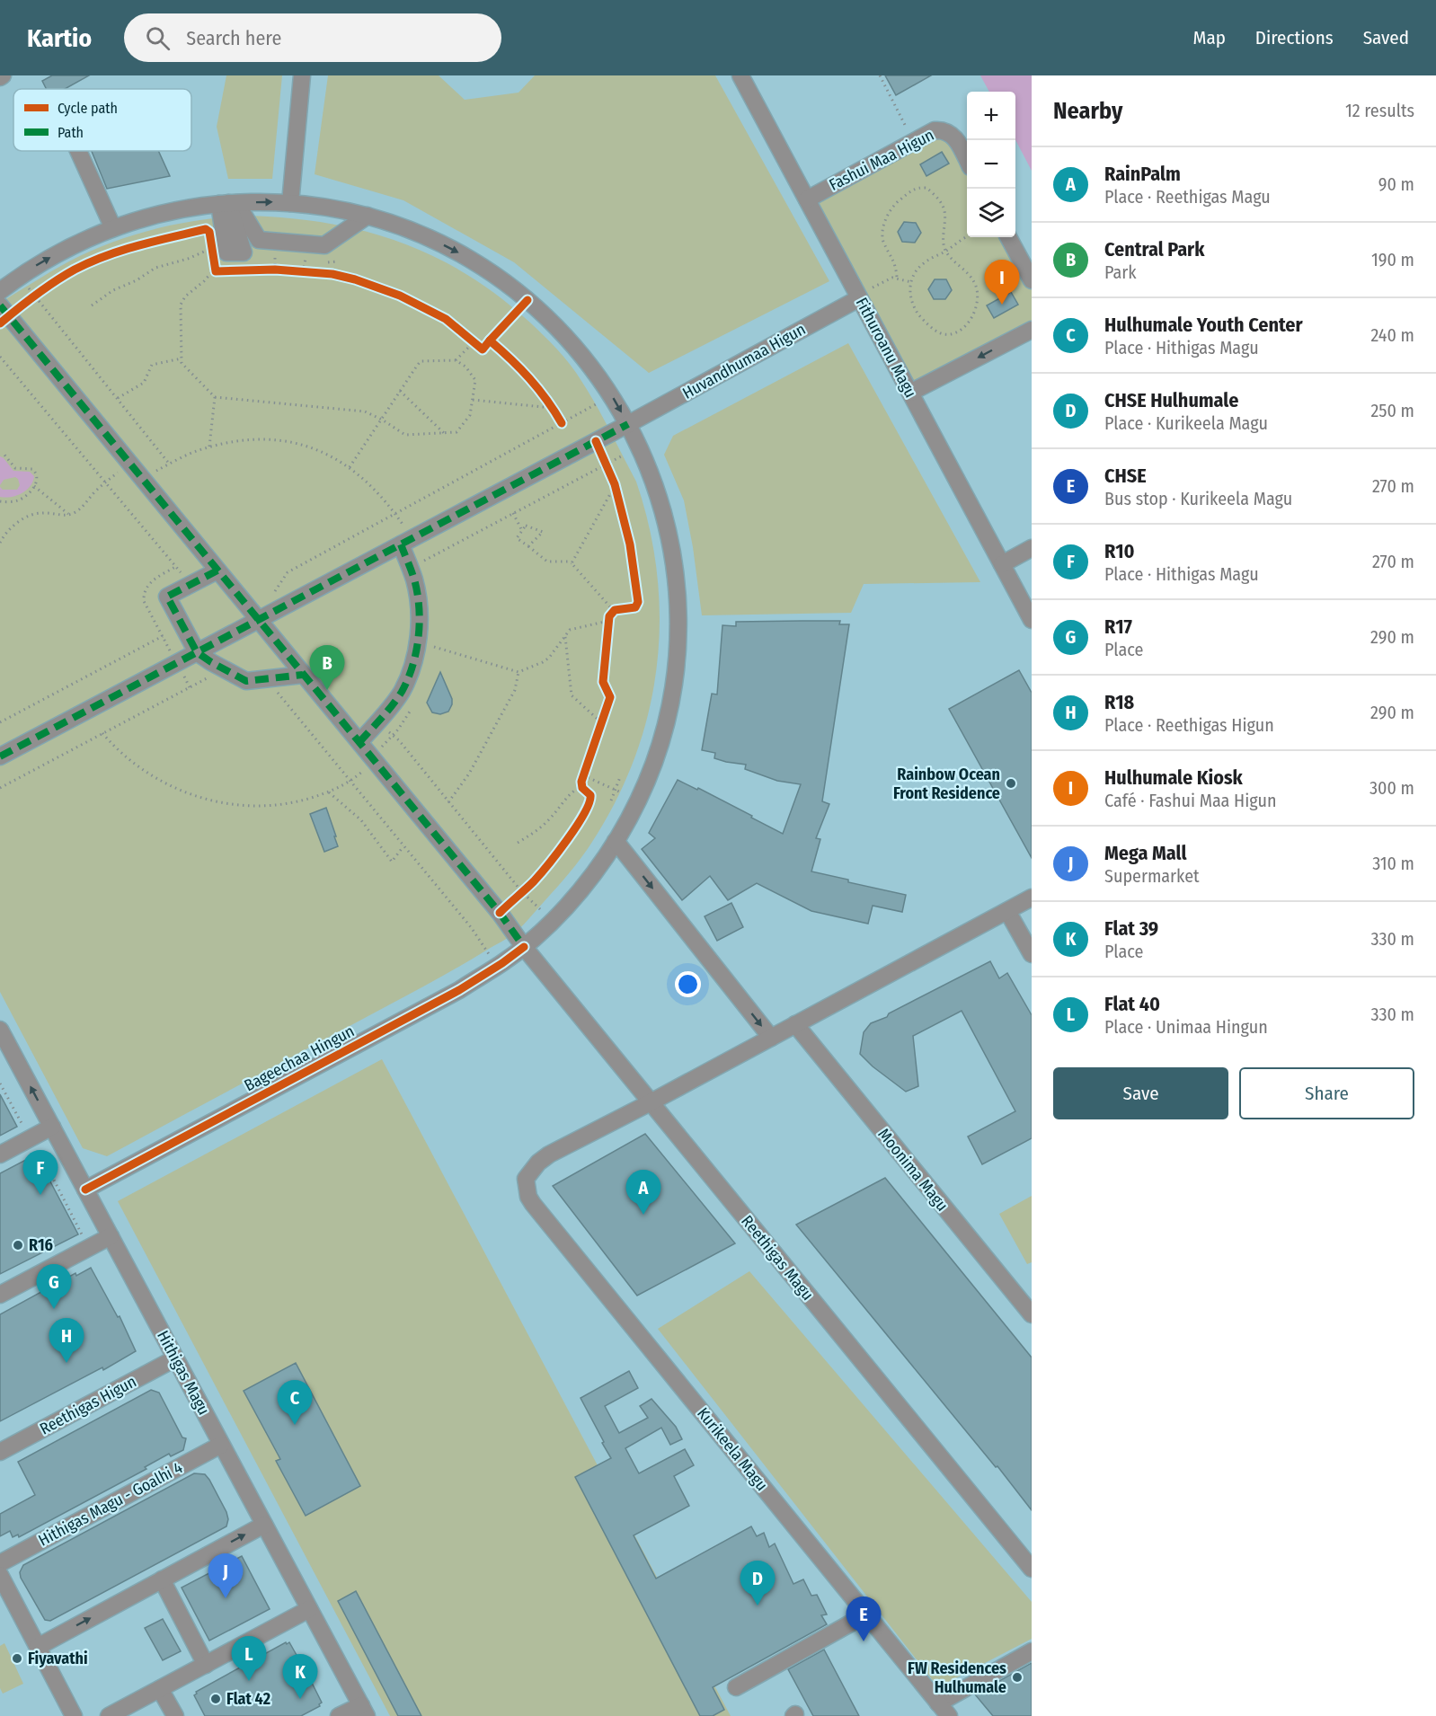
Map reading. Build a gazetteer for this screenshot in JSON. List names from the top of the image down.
{
  "streets": {
    "street": [
      "Fashui Maa Higun",
      "Fithuroanu Magu",
      "Huvandhumaa Higun",
      "Bageechaa Hingun",
      "Moonima Magu",
      "Reethigas Magu",
      "Hithigas Magu",
      "Reethigas Higun",
      "Kurikeela Magu",
      "Hithigas Magu - Goalhi 4"
    ]
  },
  "crossings": [
    ["Fashui Maa Higun", "Fithuroanu Magu"],
    ["Fithuroanu Magu", "Huvandhumaa Higun"],
    ["Huvandhumaa Higun", "Bageechaa Hingun"],
    ["Huvandhumaa Higun", "Reethigas Magu"],
    ["Bageechaa Hingun", "Reethigas Magu"],
    ["Bageechaa Hingun", "Hithigas Magu"],
    ["Reethigas Magu", "Kurikeela Magu"],
    ["Hithigas Magu", "Reethigas Higun"],
    ["Hithigas Magu", "Hithigas Magu - Goalhi 4"]
  ],
  "places": [
    "Rainbow Ocean Front Residence",
    "R16",
    "Fiyavathi",
    "FW Residences Hulhumale",
    "Flat 42"
  ],
  "legend": ["Cycle path", "Path"],
  "page": {
    "header": "Kartio",
    "search": "Search here",
    "nav": ["Map", "Directions", "Saved"],
    "heading": ["Nearby", "12 results"],
    "map_buttons": ["+", "−"],
    "list": [
      {
        "mark": "A",
        "name": "RainPalm",
        "note": "Place · Reethigas Magu",
        "value": "90 m"
      },
      {
        "mark": "B",
        "name": "Central Park",
        "note": "Park",
        "value": "190 m"
      },
      {
        "mark": "C",
        "name": "Hulhumale Youth Center",
        "note": "Place · Hithigas Magu",
        "value": "240 m"
      },
      {
        "mark": "D",
        "name": "CHSE Hulhumale",
        "note": "Place · Kurikeela Magu",
        "value": "250 m"
      },
      {
        "mark": "E",
        "name": "CHSE",
        "note": "Bus stop · Kurikeela Magu",
        "value": "270 m"
      },
      {
        "mark": "F",
        "name": "R10",
        "note": "Place · Hithigas Magu",
        "value": "270 m"
      },
      {
        "mark": "G",
        "name": "R17",
        "note": "Place",
        "value": "290 m"
      },
      {
        "mark": "H",
        "name": "R18",
        "note": "Place · Reethigas Higun",
        "value": "290 m"
      },
      {
        "mark": "I",
        "name": "Hulhumale Kiosk",
        "note": "Café · Fashui Maa Higun",
        "value": "300 m"
      },
      {
        "mark": "J",
        "name": "Mega Mall",
        "note": "Supermarket",
        "value": "310 m"
      },
      {
        "mark": "K",
        "name": "Flat 39",
        "note": "Place",
        "value": "330 m"
      },
      {
        "mark": "L",
        "name": "Flat 40",
        "note": "Place · Unimaa Hingun",
        "value": "330 m"
      }
    ],
    "pins": [
      "I",
      "B",
      "F",
      "A",
      "G",
      "H",
      "C",
      "J",
      "D",
      "E",
      "L",
      "K"
    ],
    "buttons": ["Save", "Share"]
  }
}
